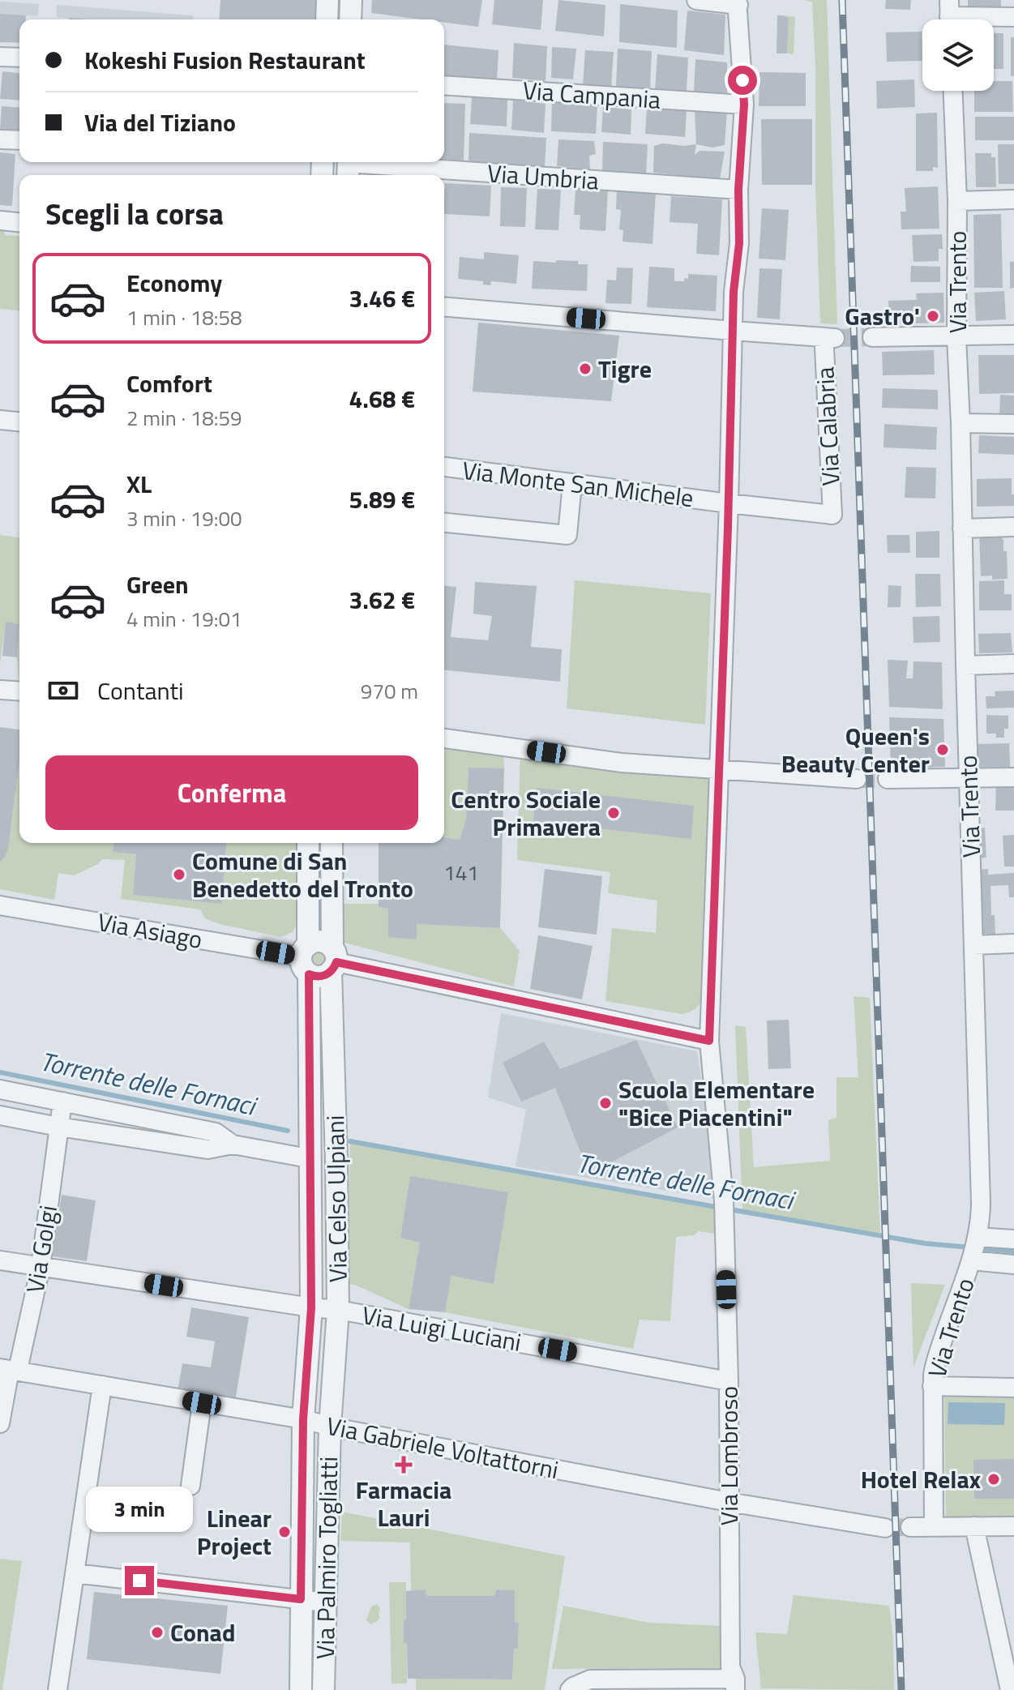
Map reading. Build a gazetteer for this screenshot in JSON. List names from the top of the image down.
{
  "streets": {
    "street": [
      "Via Campania",
      "Via Umbria",
      "Via Trento",
      "Via Calabria",
      "Via Monte San Michele",
      "Via Asiago",
      "Via Celso Ulpiani",
      "Via Golgi",
      "Via Luigi Luciani",
      "Via Gabriele Voltattorni",
      "Via Lombroso",
      "Via Palmiro Togliatti"
    ]
  },
  "crossings": [
    ["Via Campania", "Via Lombroso"],
    ["Via Umbria", "Via Lombroso"],
    ["Via Calabria", "Via Monte San Michele"],
    ["Via Calabria", "Via Lombroso"],
    ["Via Monte San Michele", "Via Lombroso"],
    ["Via Asiago", "Via Celso Ulpiani"],
    ["Via Celso Ulpiani", "Via Luigi Luciani"],
    ["Via Celso Ulpiani", "Via Gabriele Voltattorni"],
    ["Via Celso Ulpiani", "Via Palmiro Togliatti"],
    ["Via Golgi", "Via Luigi Luciani"],
    ["Via Golgi", "Via Gabriele Voltattorni"],
    ["Via Luigi Luciani", "Via Lombroso"],
    ["Via Luigi Luciani", "Via Palmiro Togliatti"],
    ["Via Gabriele Voltattorni", "Via Lombroso"],
    ["Via Gabriele Voltattorni", "Via Palmiro Togliatti"]
  ],
  "water": ["Torrente delle Fornaci"],
  "places": {
    "other": [
      "Gastro'",
      "Tigre",
      "Queen's Beauty Center",
      "Centro Sociale Primavera",
      "Comune di San Benedetto del Tronto",
      "Scuola Elementare \"Bice Piacentini\"",
      "Hotel Relax",
      "Linear Project",
      "Conad"
    ],
    "health": ["Farmacia Lauri"]
  },
  "house_numbers": ["141"],
  "page": {
    "banner": ["Kokeshi Fusion Restaurant", "Via del Tiziano"],
    "heading": "Scegli la corsa",
    "list": [
      {
        "name": "Economy",
        "note": "1 min · 18:58",
        "value": "3.46 €"
      },
      {
        "name": "Comfort",
        "note": "2 min · 18:59",
        "value": "4.68 €"
      },
      {
        "name": "XL",
        "note": "3 min · 19:00",
        "value": "5.89 €"
      },
      {
        "name": "Green",
        "note": "4 min · 19:01",
        "value": "3.62 €"
      }
    ],
    "pay": ["Contanti", "970 m"],
    "buttons": "Conferma",
    "bubble": "3 min"
  }
}
